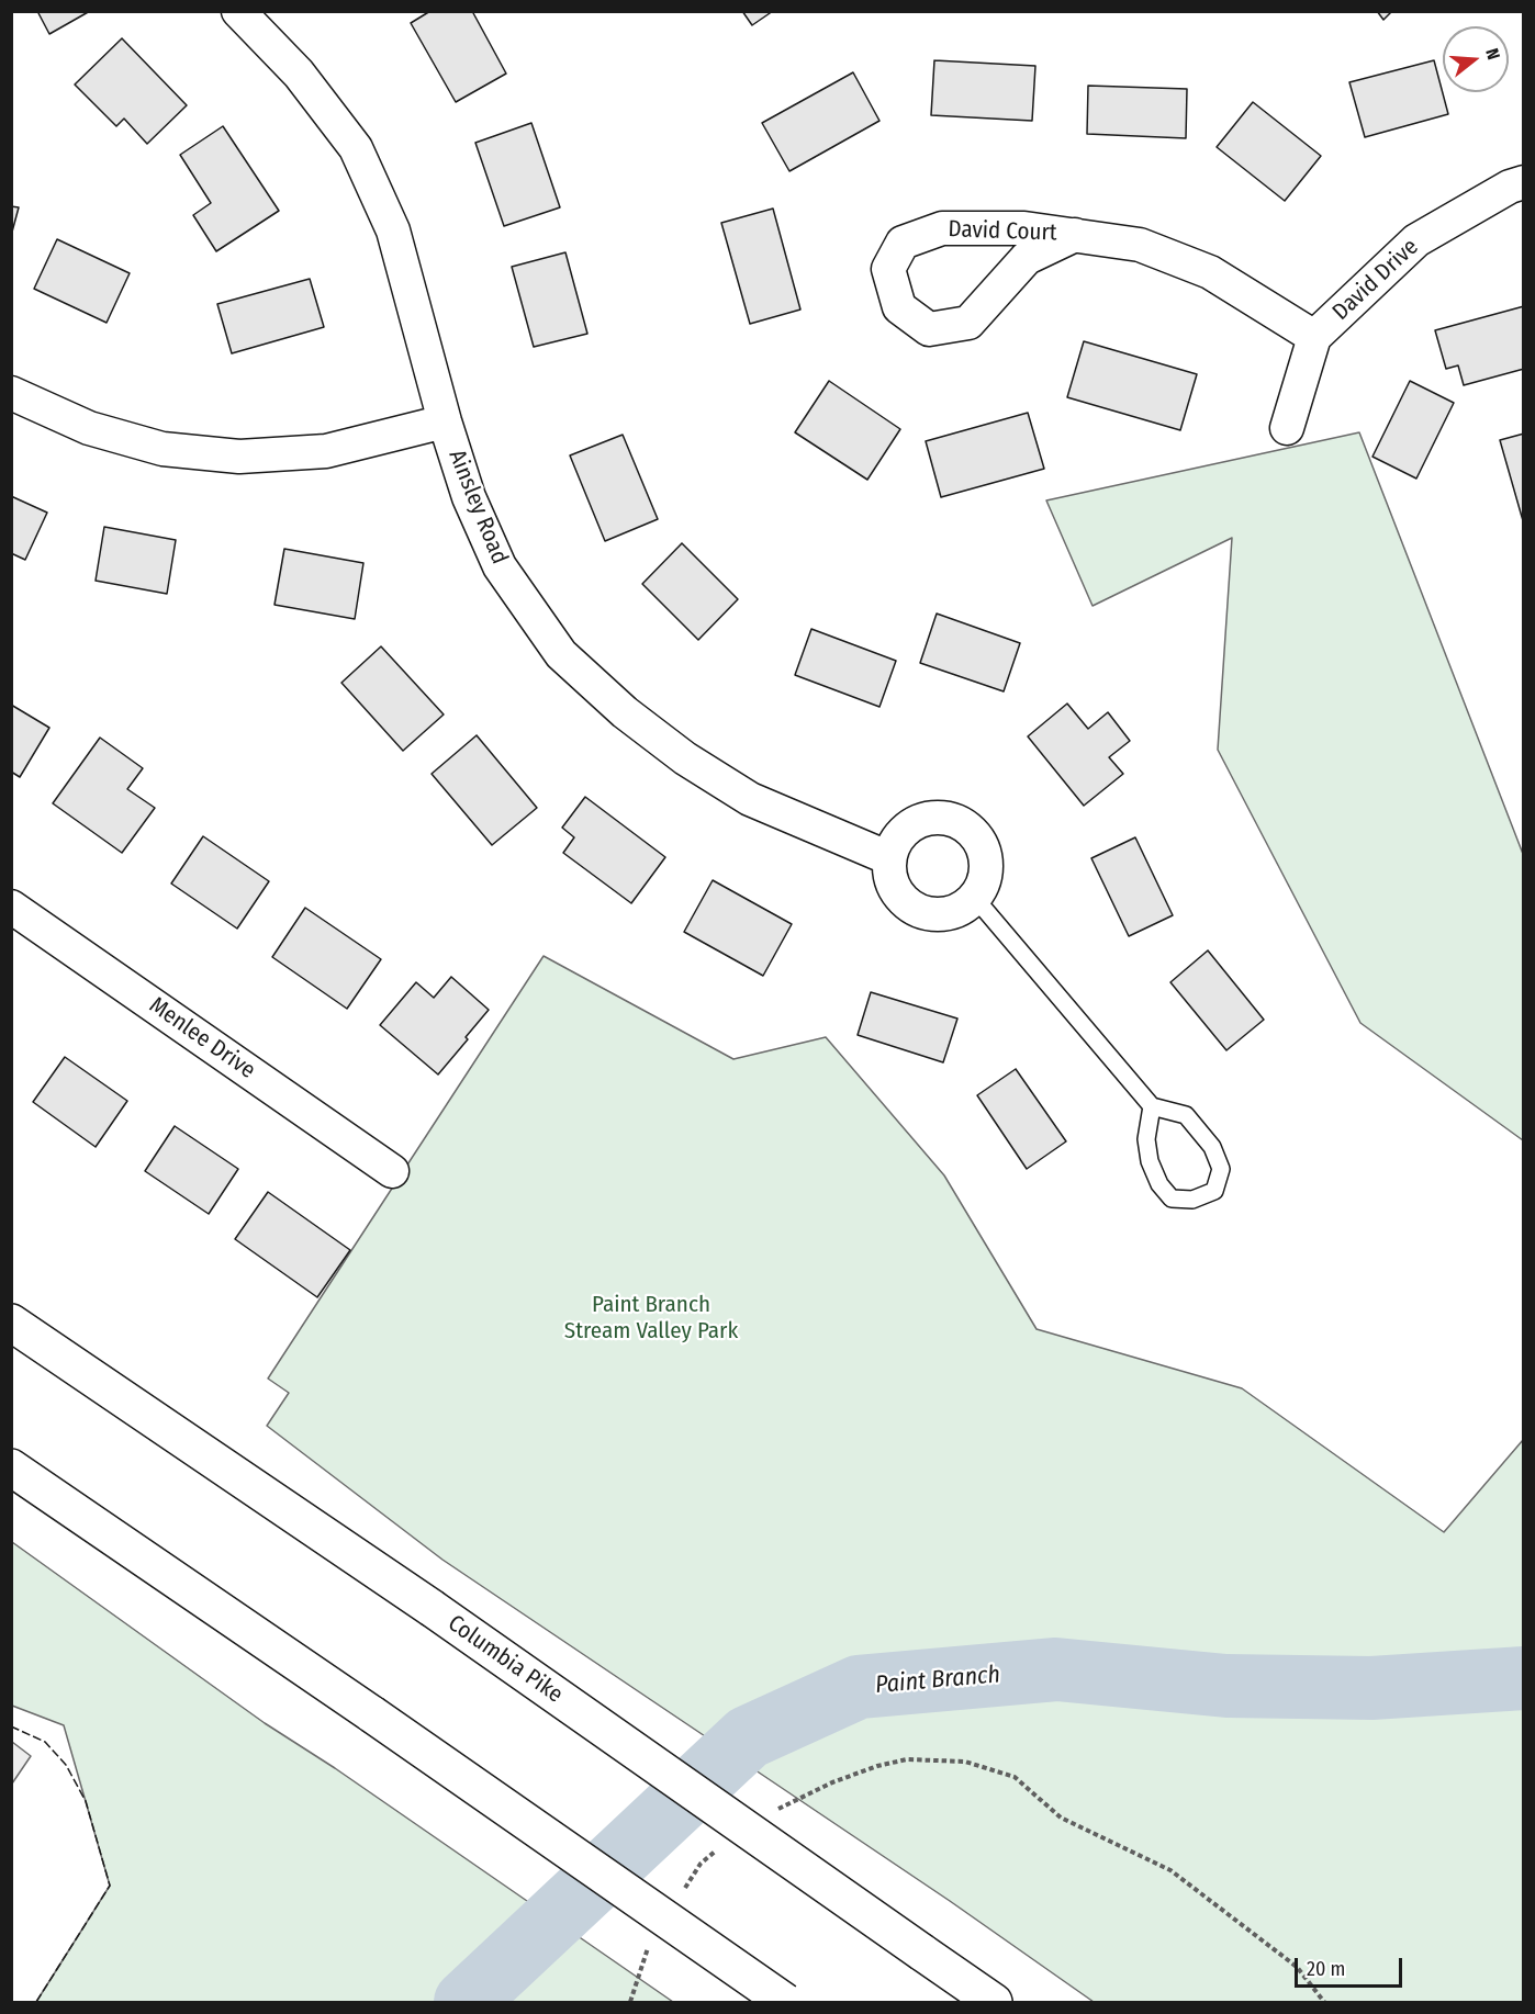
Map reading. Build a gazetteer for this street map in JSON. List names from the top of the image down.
{
  "streets": {
    "highway": ["Columbia Pike"],
    "street": [
      "David Court",
      "David Drive",
      "Ainsley Road",
      "Menlee Drive"
    ]
  },
  "crossings": [
    ["David Court", "David Drive"]
  ],
  "water": ["Paint Branch"],
  "parks": ["Paint Branch Stream Valley Park"],
  "scale_bar": "20 m",
  "north": "right"
}
